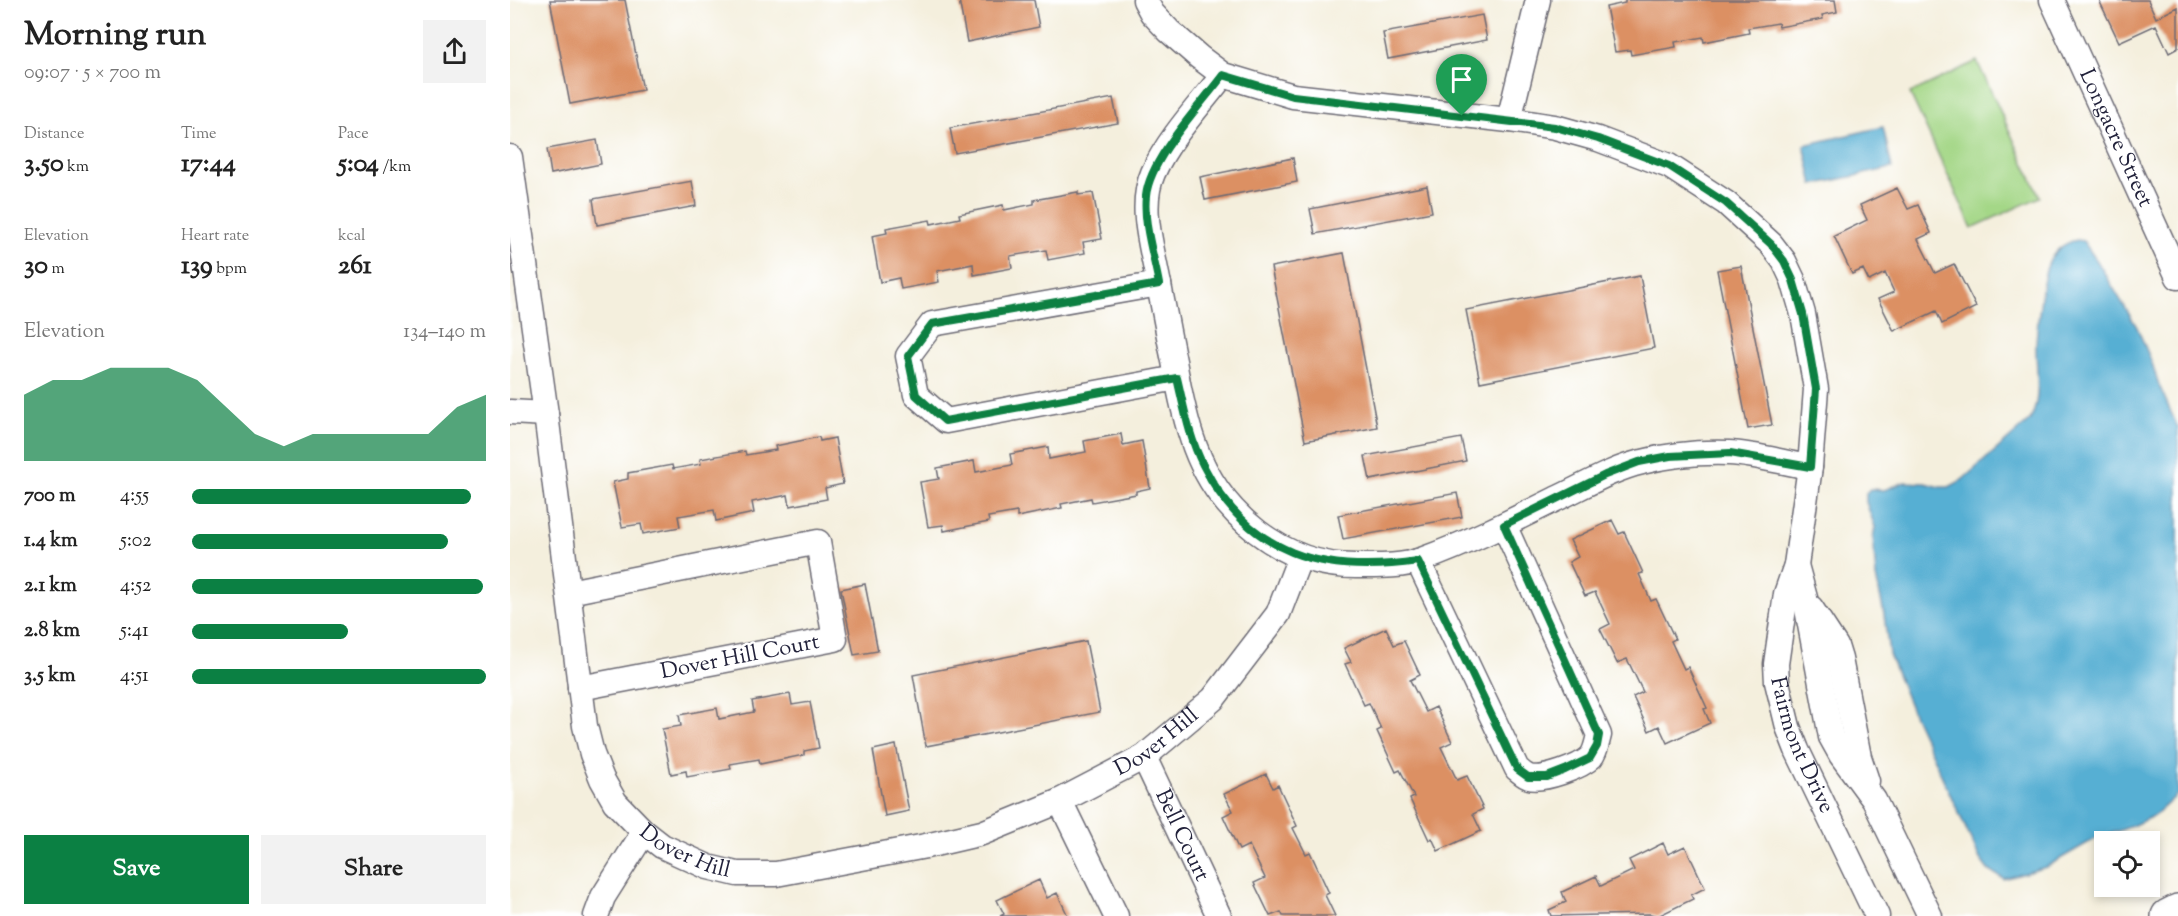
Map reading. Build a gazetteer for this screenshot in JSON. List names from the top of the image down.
{
  "streets": {
    "street": [
      "Longacre Street",
      "Dover Hill Court",
      "Dover Hill",
      "Fairmont Drive",
      "Bell Court"
    ]
  },
  "crossings": [
    ["Dover Hill Court", "Dover Hill"],
    ["Dover Hill", "Bell Court"]
  ],
  "page": {
    "heading": ["Morning run", "09:07 · 5 × 700 m"],
    "stats": [
      ["Distance", "3.50 km"],
      ["Time", "17:44"],
      ["Pace", "5:04 /km"],
      ["Elevation", "30 m"],
      ["Heart rate", "139 bpm"],
      ["kcal", "261"]
    ],
    "chart": ["Elevation", "134–140 m"],
    "list": [
      {
        "name": "700 m",
        "note": "4:55"
      },
      {
        "name": "1.4 km",
        "note": "5:02"
      },
      {
        "name": "2.1 km",
        "note": "4:52"
      },
      {
        "name": "2.8 km",
        "note": "5:41"
      },
      {
        "name": "3.5 km",
        "note": "4:51"
      }
    ],
    "buttons": ["Save", "Share"]
  }
}
